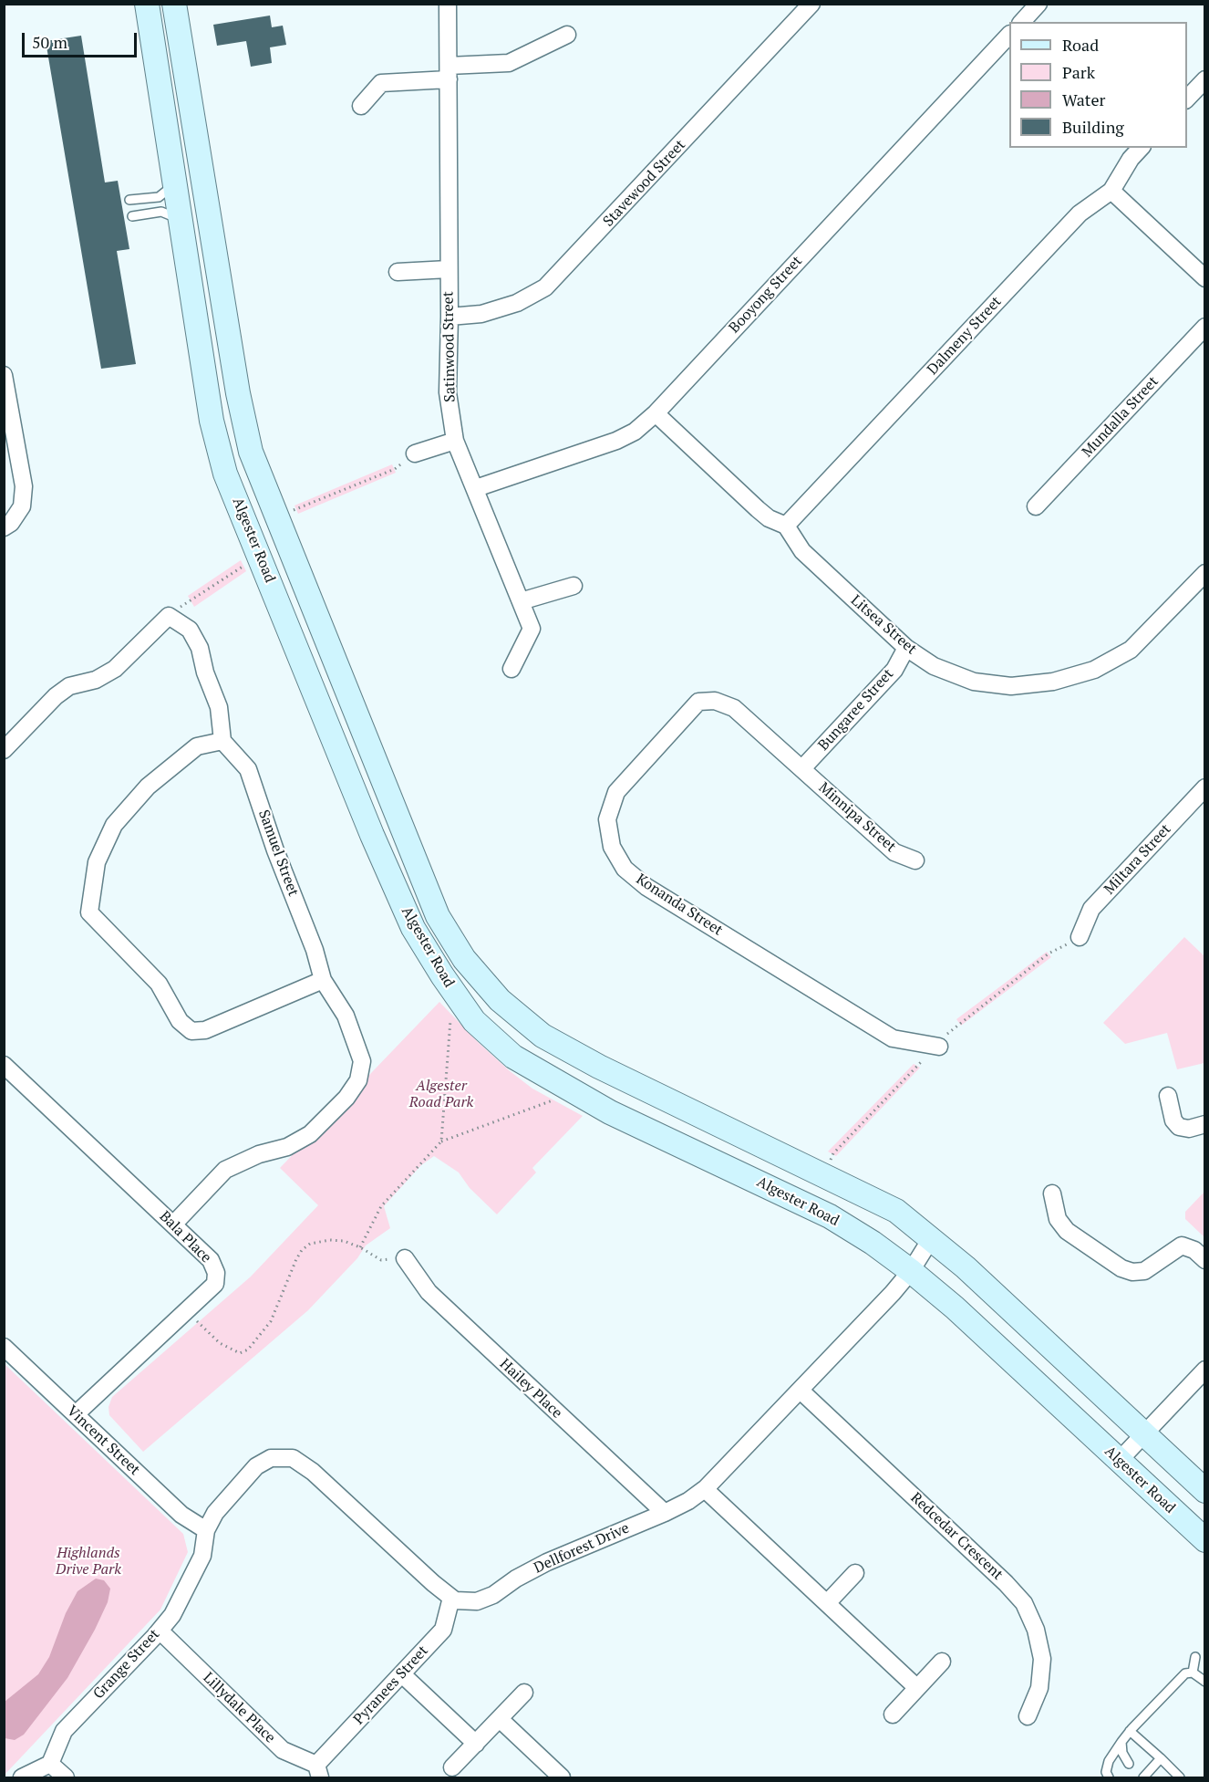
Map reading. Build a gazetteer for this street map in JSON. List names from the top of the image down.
{
  "streets": {
    "main road": ["Algester Road"],
    "street": [
      "Stavewood Street",
      "Booyong Street",
      "Dalmeny Street",
      "Satinwood Street",
      "Mundalla Street",
      "Litsea Street",
      "Bungaree Street",
      "Minnipa Street",
      "Samuel Street",
      "Miltara Street",
      "Konanda Street",
      "Bala Place",
      "Hailey Place",
      "Vincent Street",
      "Redcedar Crescent",
      "Dellforest Drive",
      "Grange Street",
      "Pyranees Street",
      "Lillydale Place"
    ]
  },
  "crossings": [
    ["Stavewood Street", "Satinwood Street"],
    ["Booyong Street", "Satinwood Street"],
    ["Booyong Street", "Litsea Street"],
    ["Dalmeny Street", "Litsea Street"],
    ["Algester Road", "Dellforest Drive"],
    ["Litsea Street", "Bungaree Street"],
    ["Bungaree Street", "Minnipa Street"],
    ["Bungaree Street", "Konanda Street"],
    ["Minnipa Street", "Konanda Street"],
    ["Samuel Street", "Bala Place"],
    ["Bala Place", "Vincent Street"],
    ["Hailey Place", "Dellforest Drive"],
    ["Vincent Street", "Grange Street"],
    ["Redcedar Crescent", "Dellforest Drive"],
    ["Dellforest Drive", "Pyranees Street"],
    ["Grange Street", "Lillydale Place"],
    ["Pyranees Street", "Lillydale Place"]
  ],
  "parks": ["Algester Road Park", "Highlands Drive Park"],
  "legend": [
    "Road",
    "Park",
    "Water",
    "Building"
  ],
  "scale_bar": "50 m"
}
